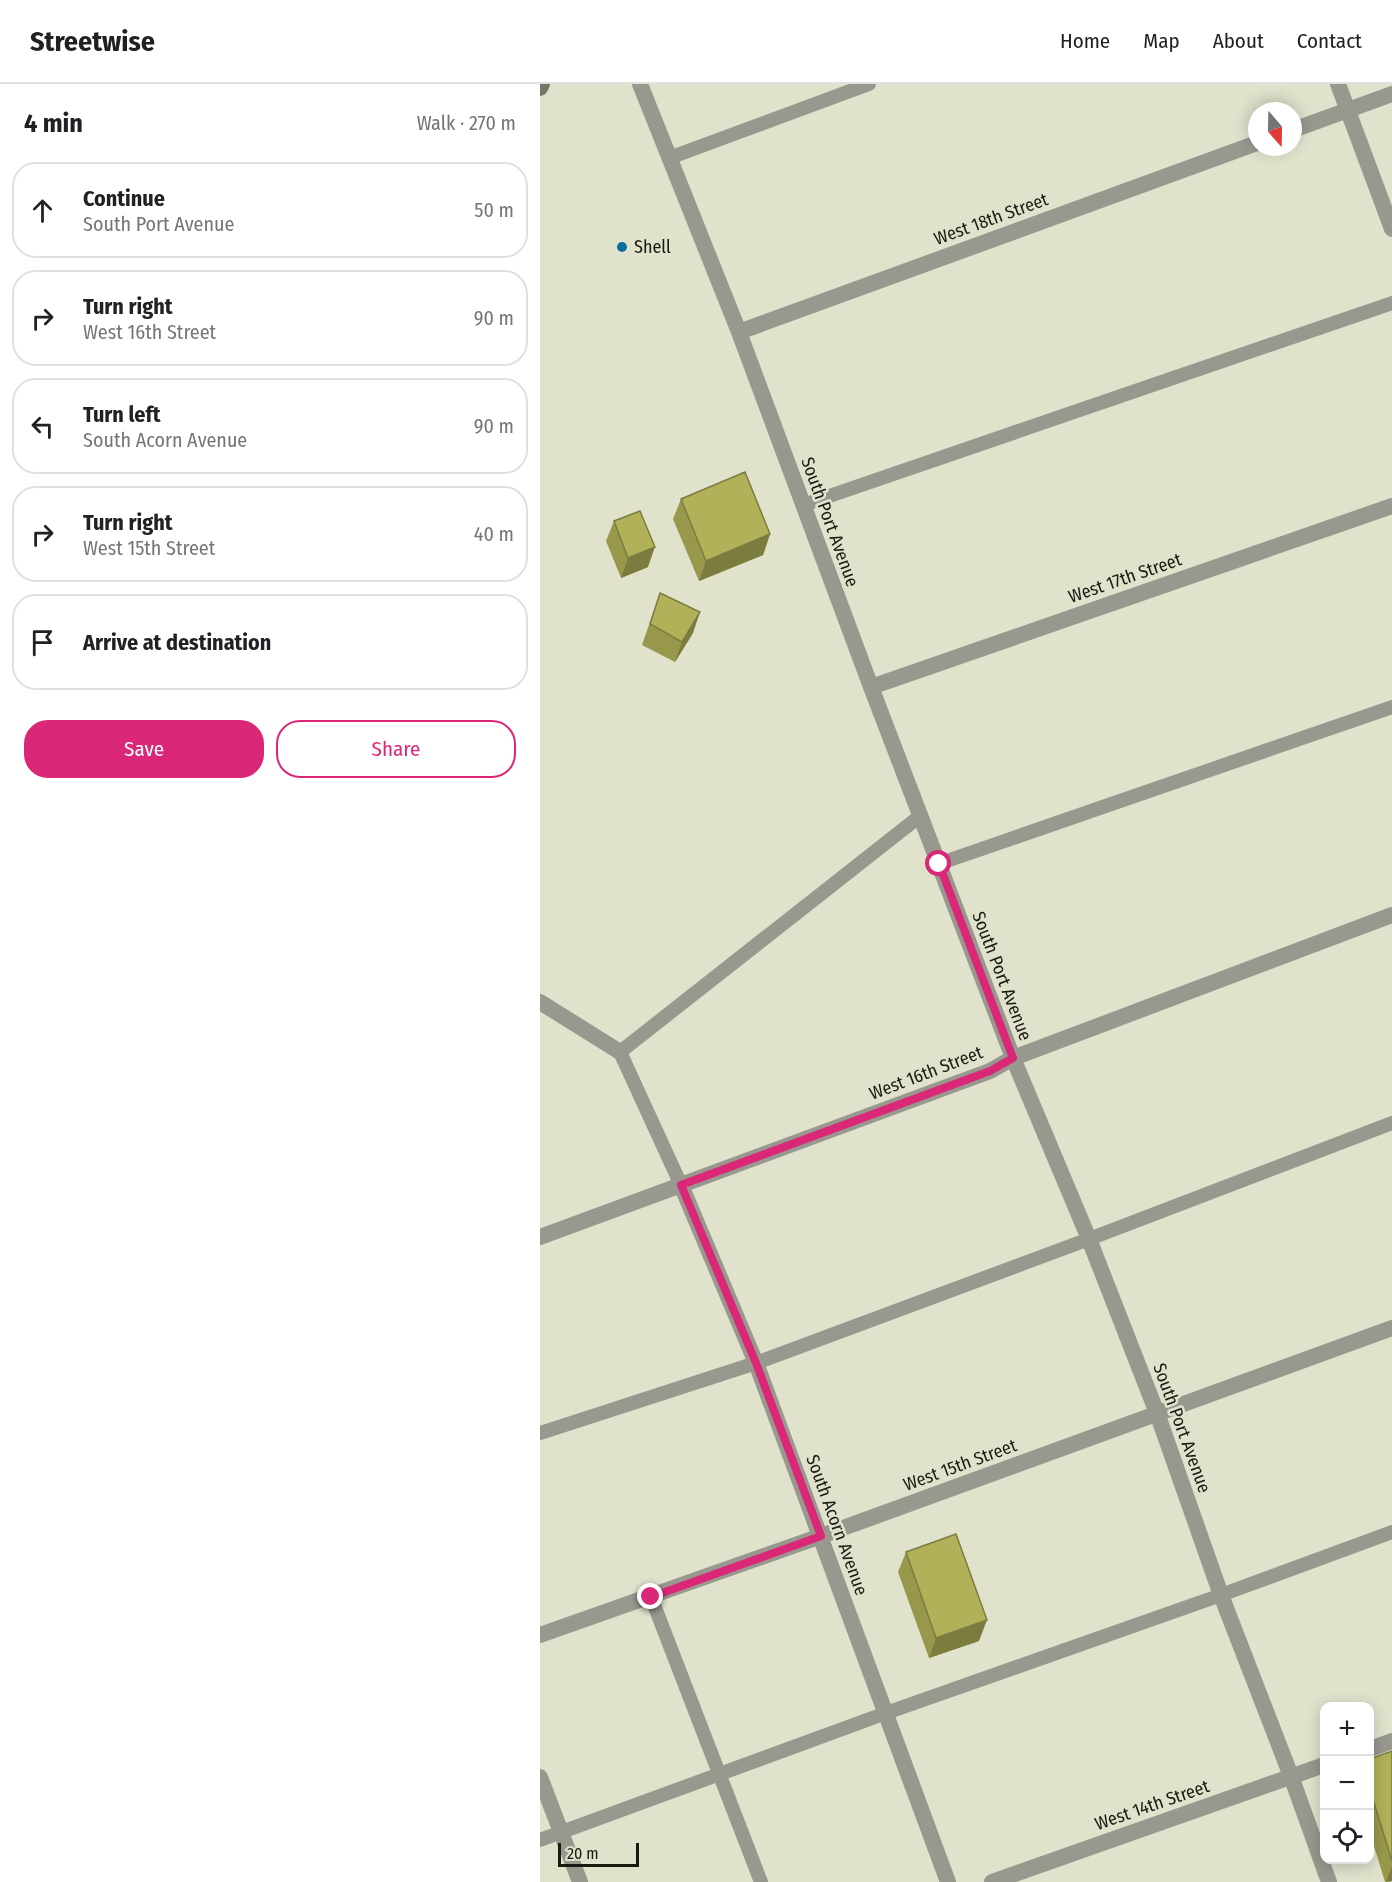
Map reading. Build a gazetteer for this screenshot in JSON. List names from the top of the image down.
{
  "streets": {
    "street": [
      "West 18th Street",
      "South Port Avenue",
      "West 17th Street",
      "West 16th Street",
      "West 15th Street",
      "South Acorn Avenue",
      "West 14th Street"
    ]
  },
  "crossings": [
    ["West 18th Street", "South Port Avenue"],
    ["South Port Avenue", "West 17th Street"],
    ["South Port Avenue", "West 16th Street"],
    ["South Port Avenue", "West 15th Street"],
    ["South Port Avenue", "West 14th Street"],
    ["West 16th Street", "South Acorn Avenue"],
    ["West 15th Street", "South Acorn Avenue"]
  ],
  "places": ["Shell"],
  "scale_bar": "20 m",
  "north": "bottom",
  "page": {
    "header": "Streetwise",
    "nav": [
      "Home",
      "Map",
      "About",
      "Contact"
    ],
    "heading": ["4 min", "Walk · 270 m"],
    "list": [
      ["Continue", "South Port Avenue", "50 m"],
      ["Turn right", "West 16th Street", "90 m"],
      ["Turn left", "South Acorn Avenue", "90 m"],
      ["Turn right", "West 15th Street", "40 m"],
      "Arrive at destination"
    ],
    "buttons": ["Save", "Share"],
    "map_buttons": ["+", "−"],
    "scale": "20 m"
  }
}
